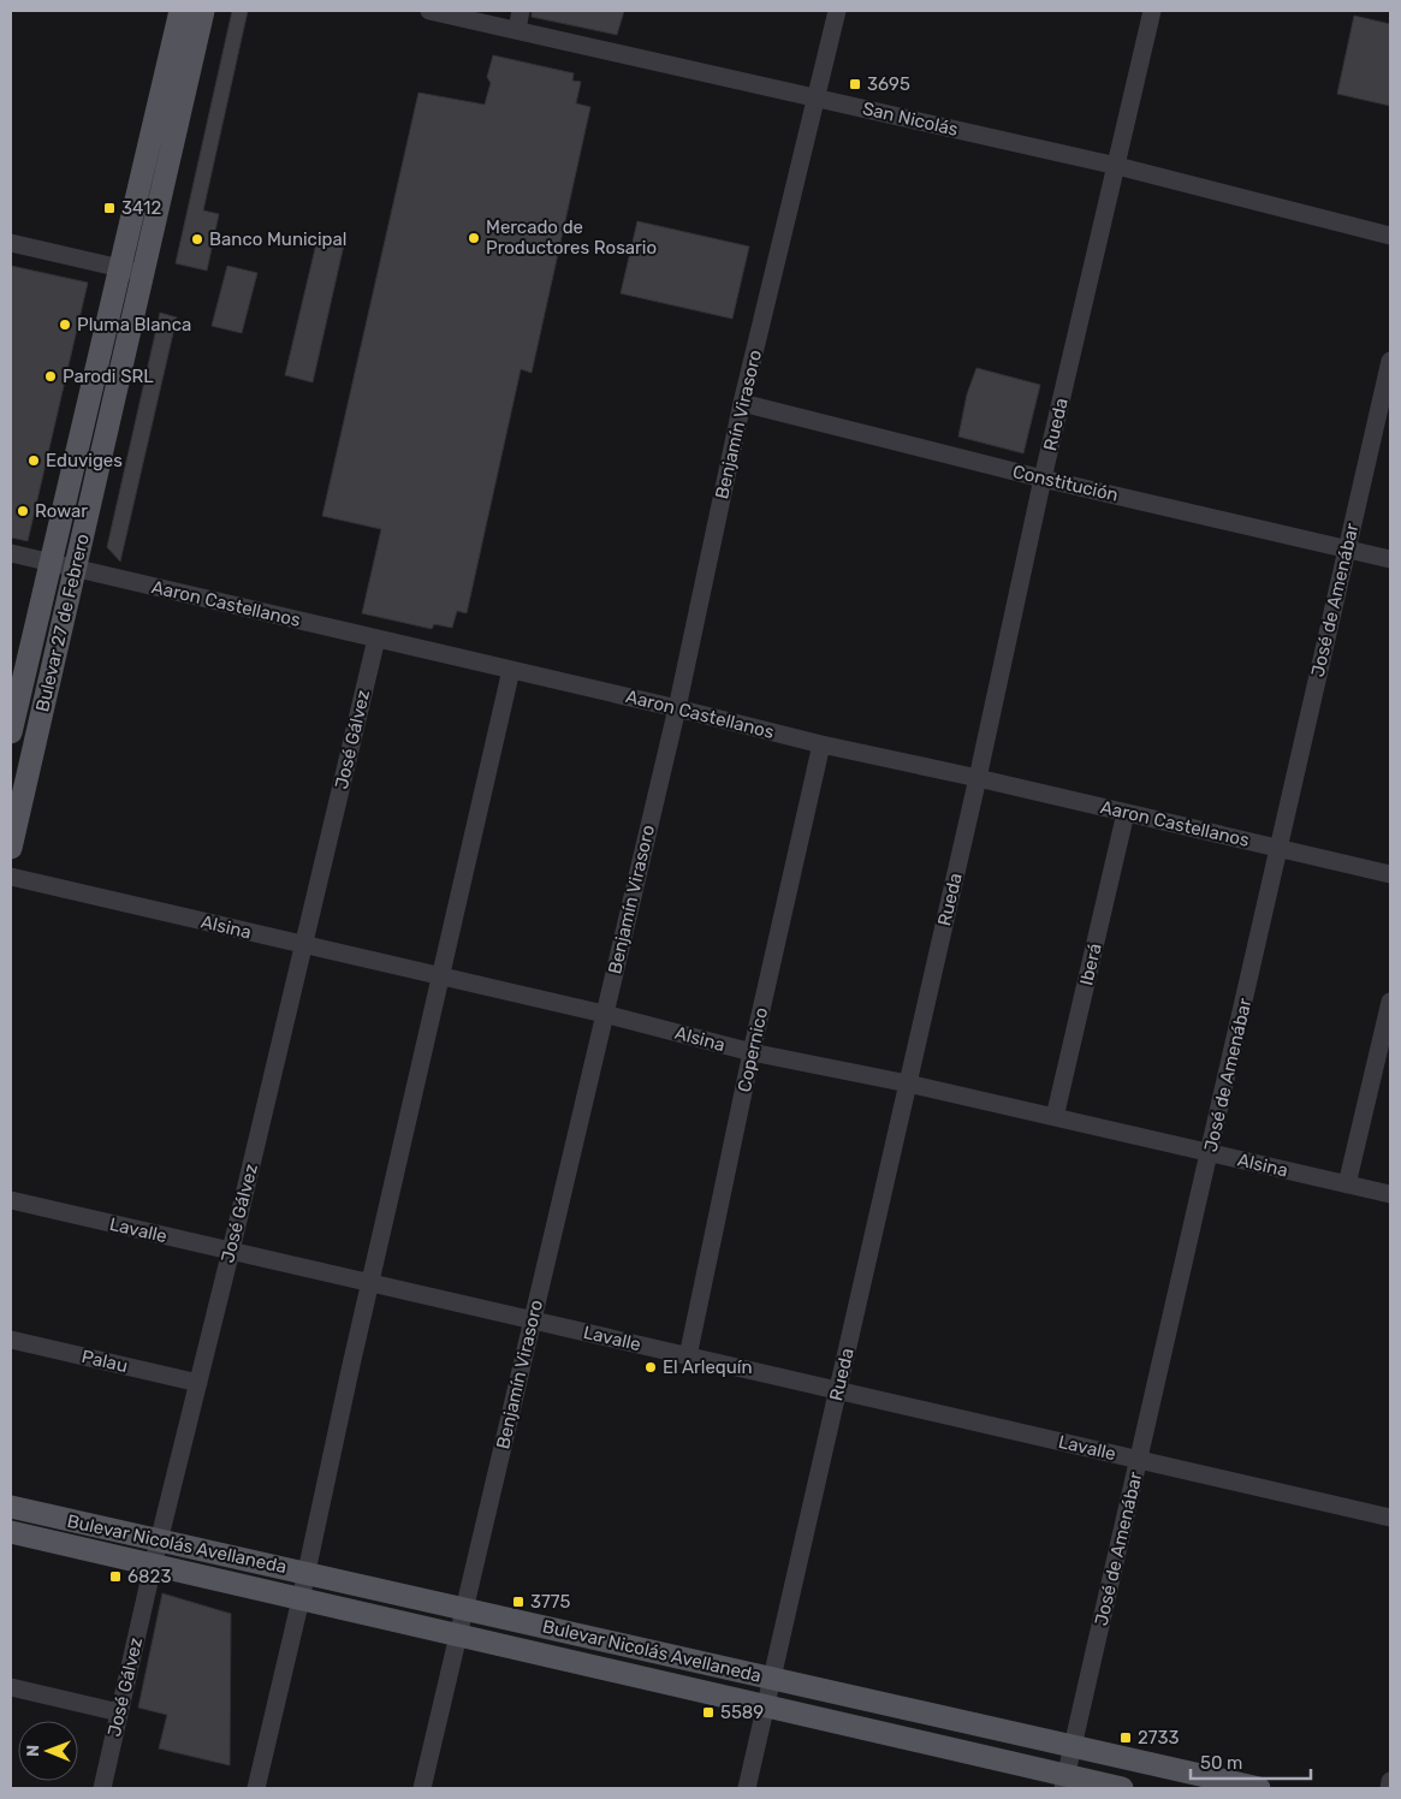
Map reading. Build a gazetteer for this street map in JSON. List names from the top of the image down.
{
  "streets": {
    "main road": ["Bulevar 27 de Febrero", "Bulevar Nicolás Avellaneda"],
    "street": [
      "San Nicolás",
      "Benjamín Virasoro",
      "Rueda",
      "Constitución",
      "José de Amenábar",
      "Aaron Castellanos",
      "José Gálvez",
      "Alsina",
      "Iberá",
      "Copernico",
      "Lavalle",
      "Palau"
    ]
  },
  "crossings": [
    ["San Nicolás", "Benjamín Virasoro"],
    ["San Nicolás", "Rueda"],
    ["Benjamín Virasoro", "Constitución"],
    ["Benjamín Virasoro", "Aaron Castellanos"],
    ["Benjamín Virasoro", "Alsina"],
    ["Benjamín Virasoro", "Lavalle"],
    ["Benjamín Virasoro", "Bulevar Nicolás Avellaneda"],
    ["Rueda", "Constitución"],
    ["Rueda", "Aaron Castellanos"],
    ["Rueda", "Alsina"],
    ["Rueda", "Lavalle"],
    ["Rueda", "Bulevar Nicolás Avellaneda"],
    ["Constitución", "José de Amenábar"],
    ["José de Amenábar", "Aaron Castellanos"],
    ["José de Amenábar", "Alsina"],
    ["José de Amenábar", "Lavalle"],
    ["José de Amenábar", "Bulevar Nicolás Avellaneda"],
    ["Aaron Castellanos", "Bulevar 27 de Febrero"],
    ["Aaron Castellanos", "José Gálvez"],
    ["Aaron Castellanos", "Iberá"],
    ["Aaron Castellanos", "Copernico"],
    ["José Gálvez", "Alsina"],
    ["José Gálvez", "Lavalle"],
    ["José Gálvez", "Palau"],
    ["José Gálvez", "Bulevar Nicolás Avellaneda"],
    ["Alsina", "Iberá"],
    ["Alsina", "Copernico"],
    ["Copernico", "Lavalle"]
  ],
  "places": {
    "transit": [
      "3695",
      "3412",
      "6823",
      "3775",
      "5589",
      "2733"
    ],
    "other": [
      "Mercado de Productores Rosario",
      "Banco Municipal",
      "Pluma Blanca",
      "Parodi SRL",
      "Eduviges",
      "Rowar",
      "El Arlequín"
    ]
  },
  "scale_bar": "50 m",
  "north": "left"
}
